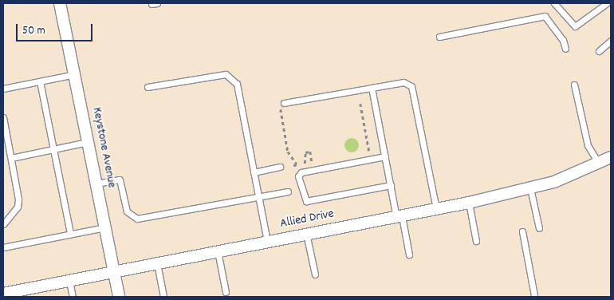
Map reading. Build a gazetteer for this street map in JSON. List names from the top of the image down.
{
  "streets": {
    "street": ["Keystone Avenue", "Allied Drive"]
  },
  "crossings": [
    ["Keystone Avenue", "Allied Drive"]
  ],
  "scale_bar": "50 m"
}
